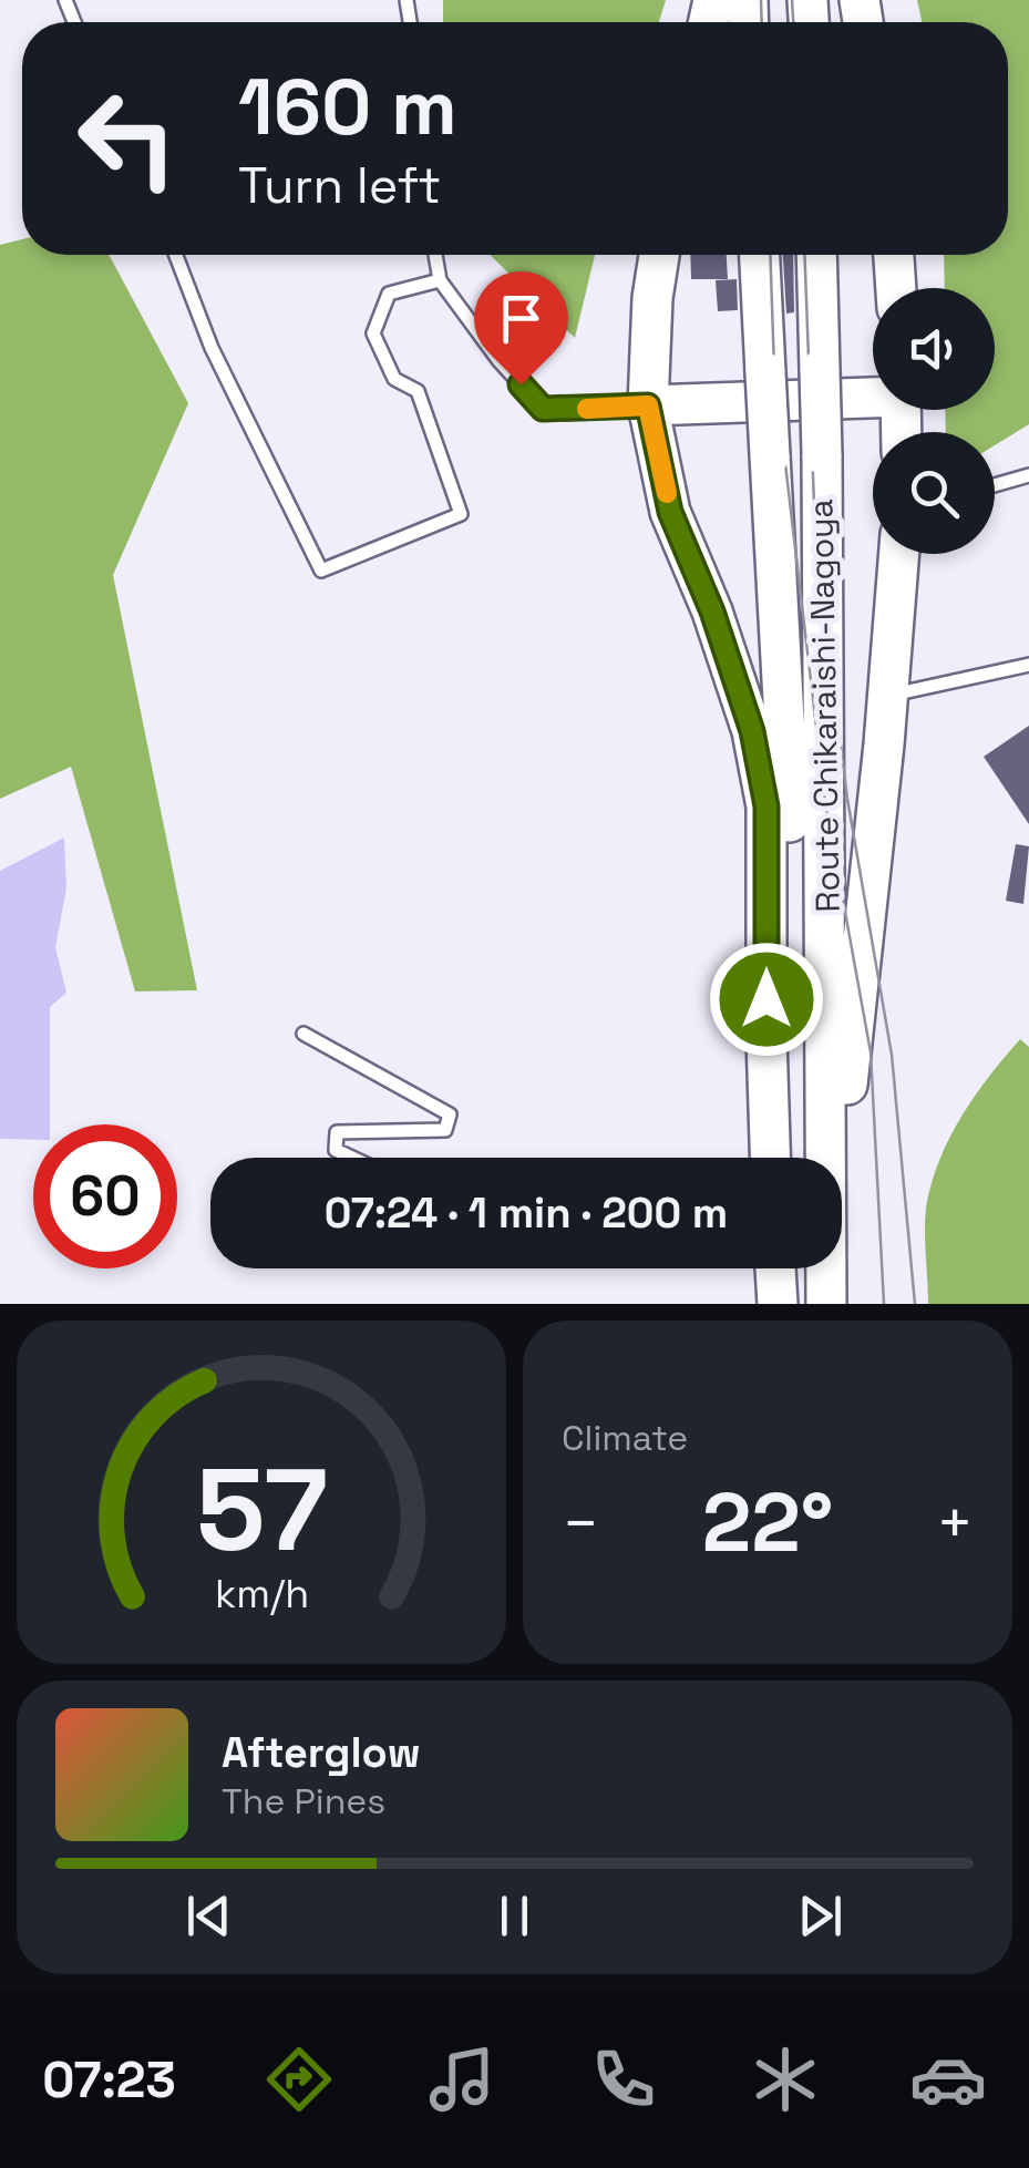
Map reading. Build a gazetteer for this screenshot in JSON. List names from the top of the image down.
{
  "streets": {
    "main road": ["Route Chikaraishi-Nagoya"]
  },
  "page": {
    "turn": ["160 m", "Turn left"],
    "limit": "60",
    "trip": "07:24 · 1 min · 200 m",
    "tile": "Climate",
    "heat": ["−", "22°", "+"],
    "song": ["Afterglow", "The Pines"],
    "tabs": "07:23",
    "gauge": ["57", "km/h"]
  }
}
